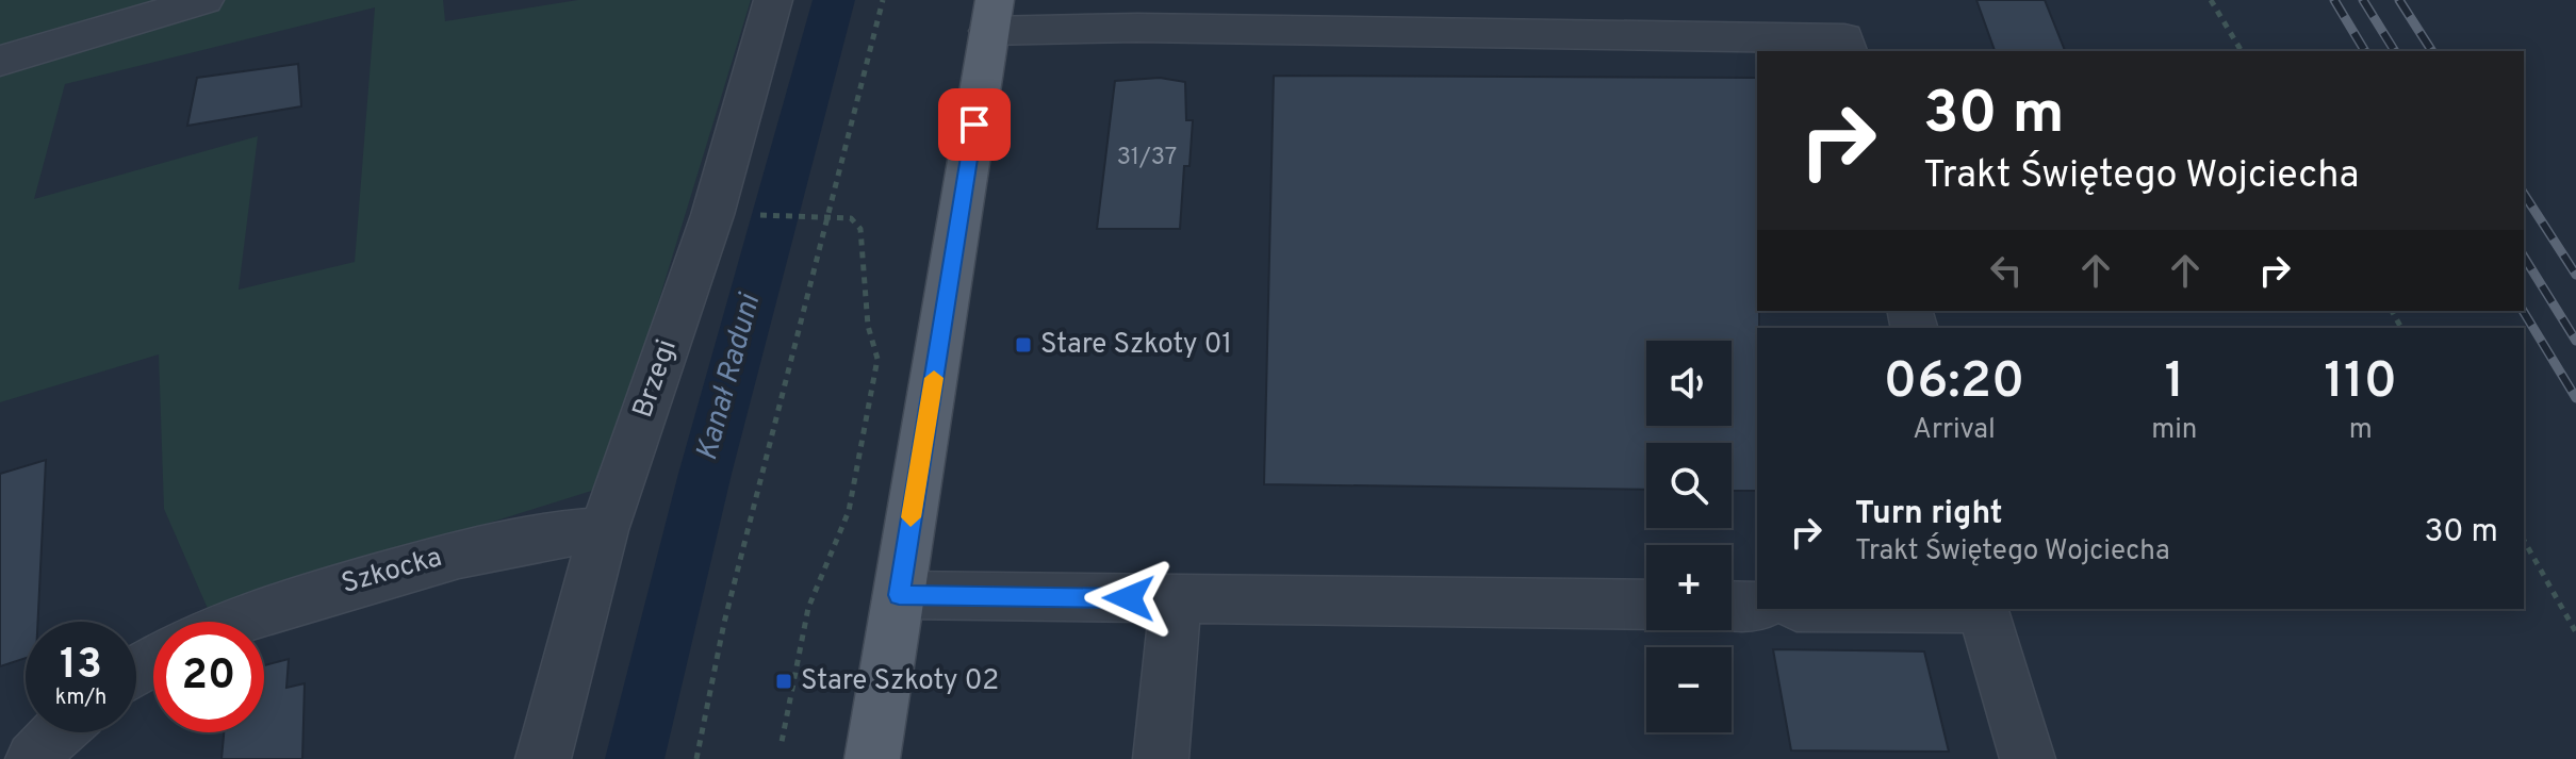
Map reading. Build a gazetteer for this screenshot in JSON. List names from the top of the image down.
{
  "streets": {
    "street": ["Brzegi", "Szkocka"]
  },
  "crossings": [
    ["Brzegi", "Szkocka"]
  ],
  "water": ["Kanał Raduni"],
  "places": {
    "transit": ["Stare Szkoty 01", "Stare Szkoty 02"]
  },
  "house_numbers": ["31/37"],
  "page": {
    "turn": ["30 m", "Trakt Świętego Wojciecha"],
    "eta": [
      "06:20",
      "Arrival",
      "1",
      "min",
      "110",
      "m"
    ],
    "map_buttons": ["+", "−"],
    "list": [
      {
        "name": "Turn right",
        "note": "Trakt Świętego Wojciecha",
        "value": "30 m"
      }
    ],
    "speed": "13 km/h",
    "limit": "20"
  }
}
